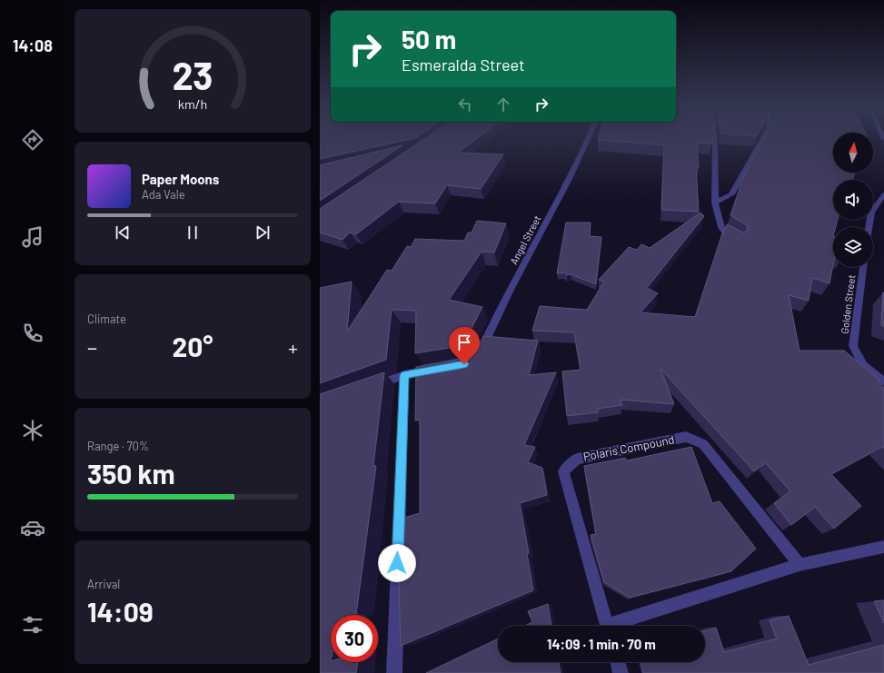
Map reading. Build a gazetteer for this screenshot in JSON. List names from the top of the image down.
{
  "streets": {
    "street": ["Angel Street", "Golden Street", "Polaris Compound"]
  },
  "north": "top",
  "page": {
    "tabs": "14:08",
    "turn": ["50 m", "Esmeralda Street"],
    "song": ["Paper Moons", "Ada Vale"],
    "tile": [
      "Climate",
      ["Range · 70%", "350 km"],
      ["Arrival", "14:09"]
    ],
    "heat": ["−", "20°", "+"],
    "limit": "30",
    "trip": "14:09 · 1 min · 70 m",
    "gauge": ["23", "km/h"]
  }
}
